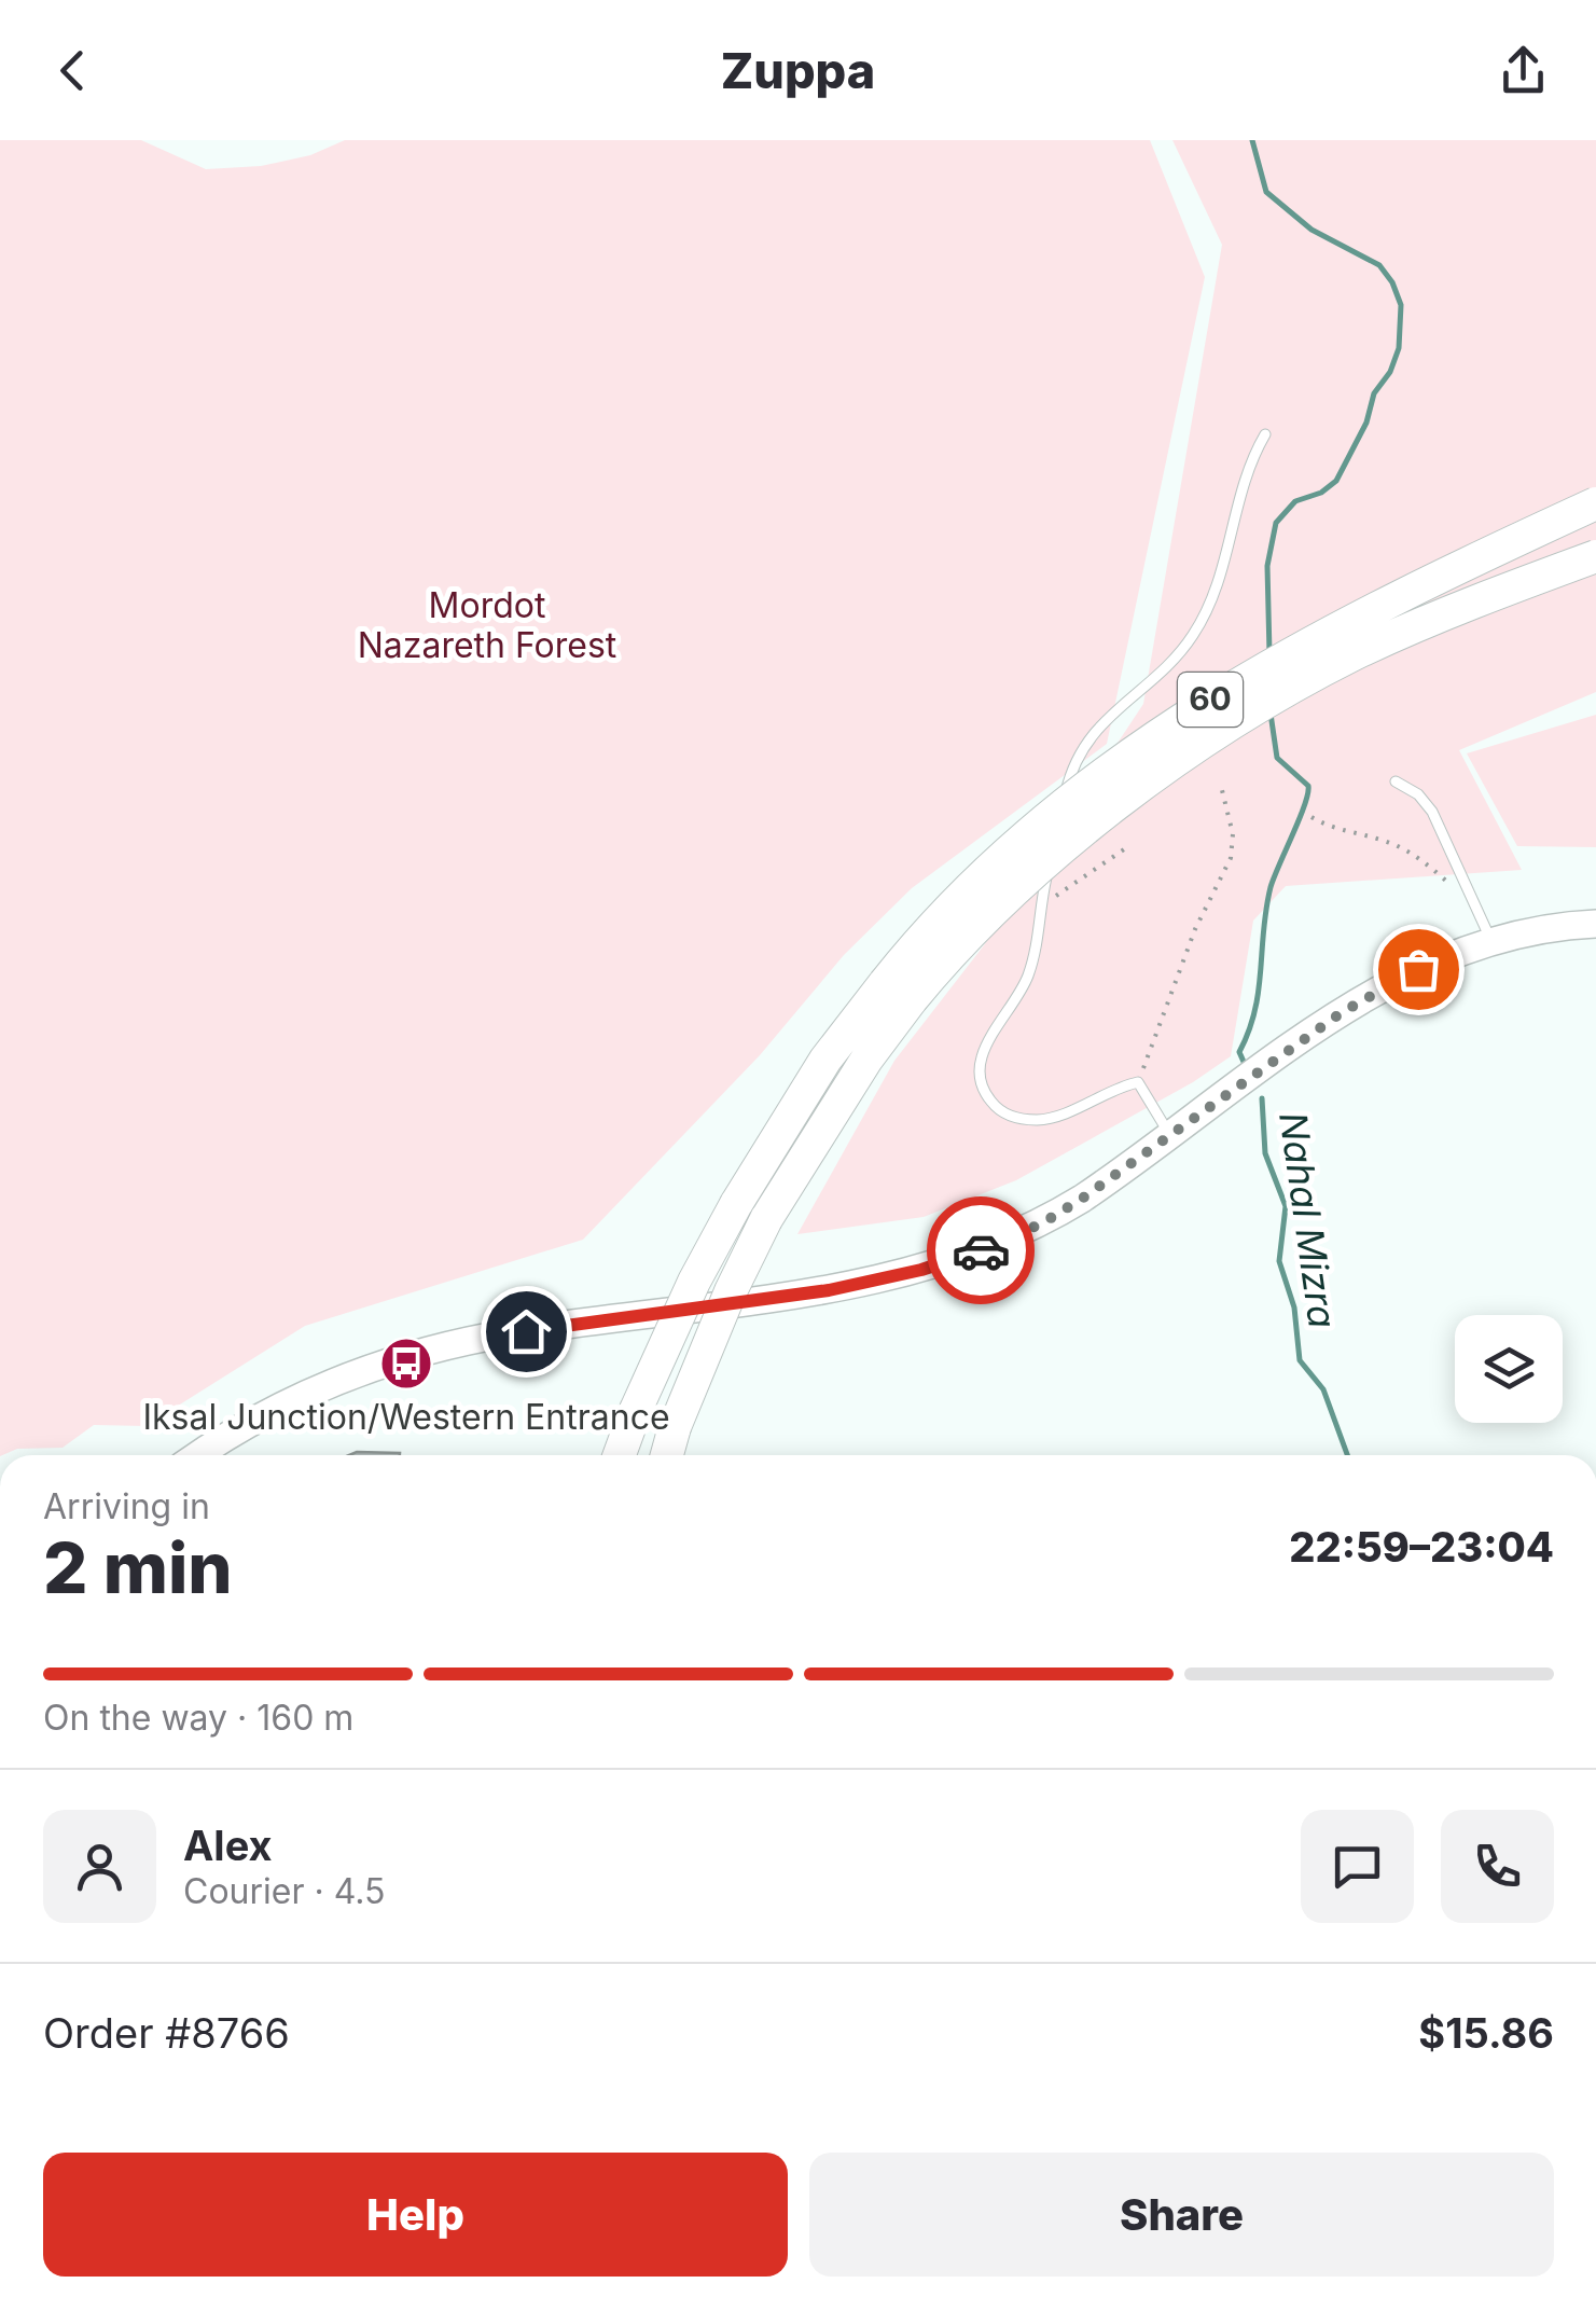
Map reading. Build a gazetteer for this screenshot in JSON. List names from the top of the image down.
{
  "streets": {
    "highway": ["60"]
  },
  "water": ["Nahal Mizra"],
  "parks": ["Mordot Nazareth Forest"],
  "places": {
    "bus stop": ["Iksal Junction/Western Entrance"]
  },
  "page": {
    "header": "Zuppa",
    "heading": ["2 min", "Arriving in", "22:59–23:04"],
    "panel": [
      "Alex",
      "Courier · 4.5",
      "Order #8766",
      "$15.86"
    ],
    "bar": "On the way · 160 m",
    "buttons": ["Help", "Share"]
  }
}
